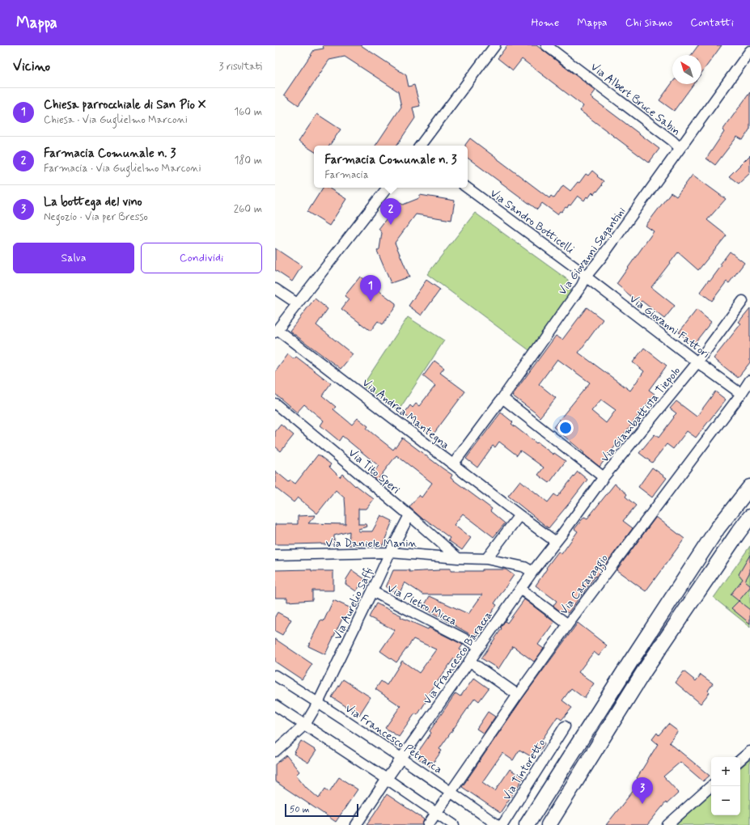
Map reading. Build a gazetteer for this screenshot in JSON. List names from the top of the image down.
{
  "streets": {
    "street": [
      "Via Albert Bruce Sabin",
      "Via Sandro Botticelli",
      "Via Giovanni Segantini",
      "Via Giovanni Fattori",
      "Via Andrea Mantegna",
      "Via Giambattista Tiepolo",
      "Via Tito Speri",
      "Via Daniele Manin",
      "Via Caravaggio",
      "Via Aurelio Saffi",
      "Via Pietro Micca",
      "Via Francesco Baracca",
      "Via Francesco Petrarca",
      "Via Tintoretto"
    ]
  },
  "crossings": [
    ["Via Albert Bruce Sabin", "Via Giovanni Segantini"],
    ["Via Sandro Botticelli", "Via Giovanni Segantini"],
    ["Via Sandro Botticelli", "Via Giovanni Fattori"],
    ["Via Giovanni Segantini", "Via Giovanni Fattori"],
    ["Via Giovanni Segantini", "Via Andrea Mantegna"],
    ["Via Giovanni Fattori", "Via Giambattista Tiepolo"],
    ["Via Giovanni Fattori", "Via Caravaggio"],
    ["Via Andrea Mantegna", "Via Giambattista Tiepolo"],
    ["Via Giambattista Tiepolo", "Via Daniele Manin"],
    ["Via Giambattista Tiepolo", "Via Francesco Baracca"],
    ["Via Tito Speri", "Via Daniele Manin"],
    ["Via Tito Speri", "Via Aurelio Saffi"],
    ["Via Daniele Manin", "Via Aurelio Saffi"],
    ["Via Daniele Manin", "Via Francesco Baracca"],
    ["Via Caravaggio", "Via Francesco Petrarca"],
    ["Via Aurelio Saffi", "Via Pietro Micca"],
    ["Via Aurelio Saffi", "Via Francesco Petrarca"],
    ["Via Pietro Micca", "Via Francesco Baracca"],
    ["Via Francesco Baracca", "Via Francesco Petrarca"]
  ],
  "scale_bar": "50 m",
  "north": "top left",
  "page": {
    "header": "Mappa",
    "nav": [
      "Home",
      "Mappa",
      "Chi siamo",
      "Contatti"
    ],
    "heading": ["Vicino", "3 risultati"],
    "list": [
      {
        "mark": "1",
        "name": "Chiesa parrocchiale di San Pio X",
        "note": "Chiesa · Via Guglielmo Marconi",
        "value": "160 m"
      },
      {
        "mark": "2",
        "name": "Farmacia Comunale n. 3",
        "note": "Farmacia · Via Guglielmo Marconi",
        "value": "180 m"
      },
      {
        "mark": "3",
        "name": "La bottega del vino",
        "note": "Negozio · Via per Bresso",
        "value": "260 m"
      }
    ],
    "popup": ["Farmacia Comunale n. 3", "Farmacia"],
    "pins": ["2", "1", "3"],
    "buttons": ["Salva", "Condividi"],
    "map_buttons": ["+", "−"],
    "scale": "50 m"
  }
}
